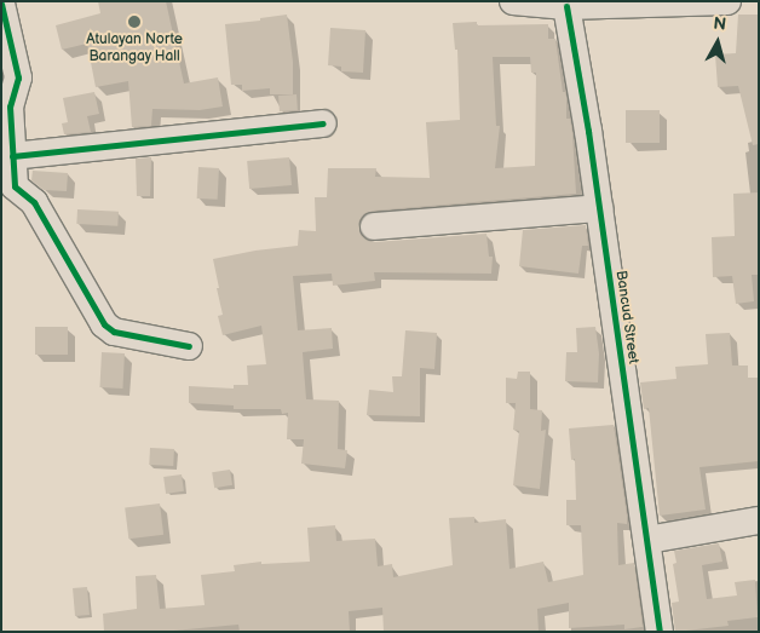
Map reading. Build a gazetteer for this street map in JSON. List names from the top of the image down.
{
  "streets": {
    "street": ["Bancud Street"]
  },
  "places": ["Atulayan Norte Barangay Hall"],
  "north": "top"
}
